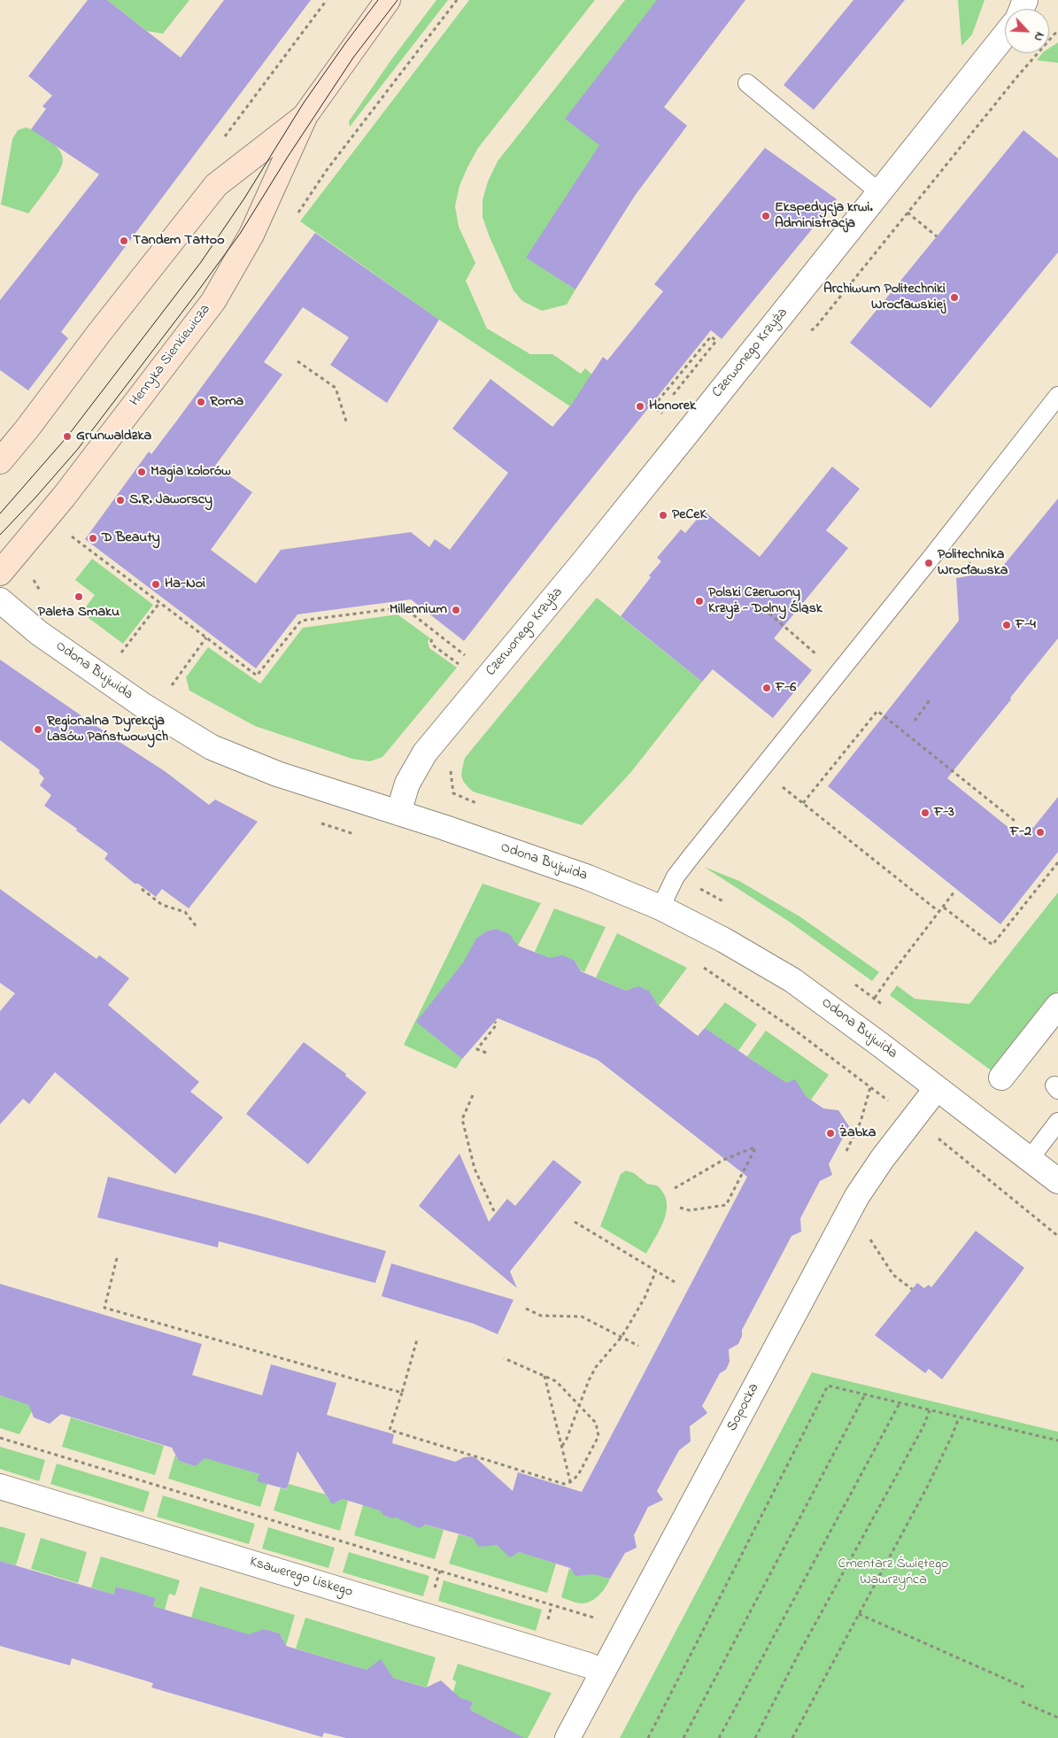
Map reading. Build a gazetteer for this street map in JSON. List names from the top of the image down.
{
  "streets": {
    "street": [
      "Czerwonego Krzyża",
      "Henryka Sienkiewicza",
      "Odona Bujwida",
      "Sopocka",
      "Ksawerego Liskego"
    ]
  },
  "crossings": [
    ["Czerwonego Krzyża", "Odona Bujwida"],
    ["Odona Bujwida", "Sopocka"],
    ["Sopocka", "Ksawerego Liskego"]
  ],
  "parks": ["Cmentarz Świętego Wawrzyńca"],
  "places": [
    "Ekspedycja krwi. Administracja",
    "Tandem Tattoo",
    "Archiwum Politechniki Wrocławskiej",
    "Roma",
    "Honorek",
    "Grunwaldzka",
    "Magia kolorów",
    "S.R. Jaworscy",
    "PeCeK",
    "D Beauty",
    "Politechnika Wrocławska",
    "Ha-Noi",
    "Paleta Smaku",
    "Polski Czerwony Krzyż - Dolny Śląsk",
    "Millennium",
    "F-4",
    "F-6",
    "Regionalna Dyrekcja Lasów Państwowych",
    "F-3",
    "F-2",
    "Żabka"
  ],
  "north": "bottom right"
}
